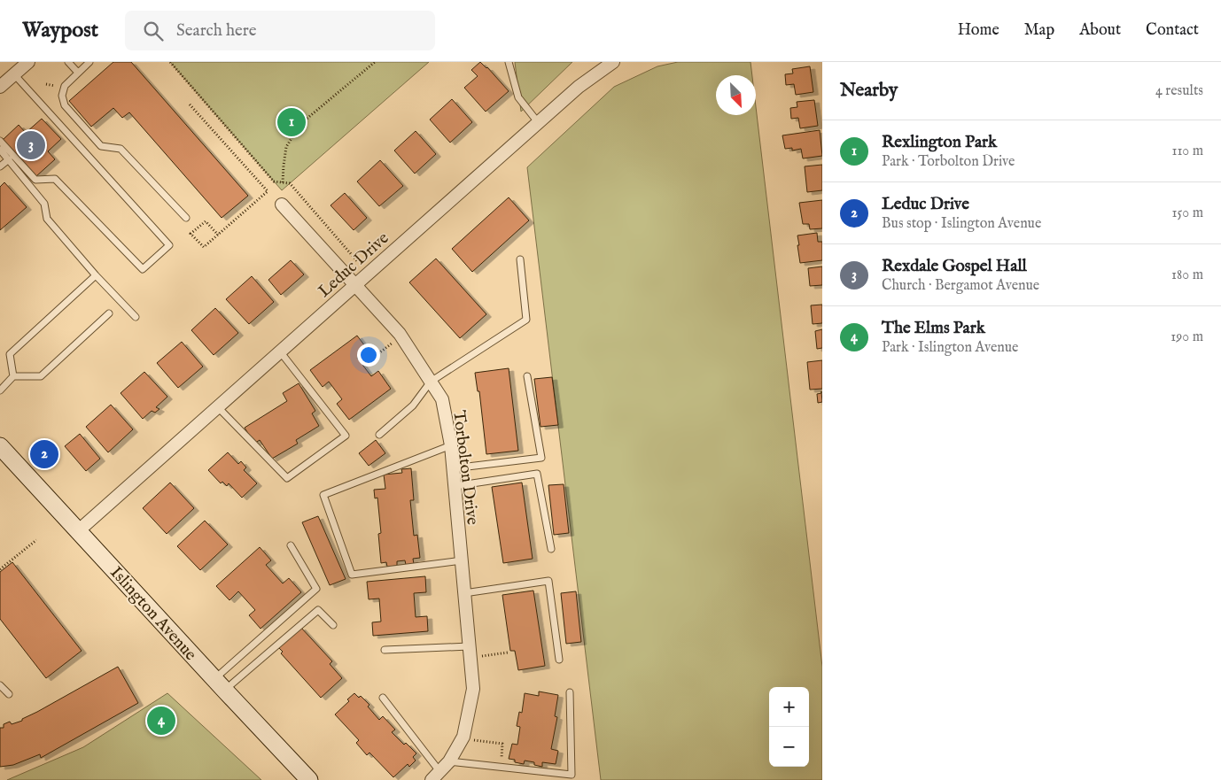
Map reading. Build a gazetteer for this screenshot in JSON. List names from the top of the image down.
{
  "streets": {
    "main road": ["Islington Avenue"],
    "street": ["Leduc Drive", "Torbolton Drive"]
  },
  "crossings": [
    ["Leduc Drive", "Torbolton Drive"],
    ["Leduc Drive", "Islington Avenue"]
  ],
  "north": "bottom right",
  "page": {
    "header": "Waypost",
    "search": "Search here",
    "nav": [
      "Home",
      "Map",
      "About",
      "Contact"
    ],
    "heading": ["Nearby", "4 results"],
    "pins": [
      "1",
      "3",
      "2",
      "4"
    ],
    "list": [
      {
        "mark": "1",
        "name": "Rexlington Park",
        "note": "Park · Torbolton Drive",
        "value": "110 m"
      },
      {
        "mark": "2",
        "name": "Leduc Drive",
        "note": "Bus stop · Islington Avenue",
        "value": "150 m"
      },
      {
        "mark": "3",
        "name": "Rexdale Gospel Hall",
        "note": "Church · Bergamot Avenue",
        "value": "180 m"
      },
      {
        "mark": "4",
        "name": "The Elms Park",
        "note": "Park · Islington Avenue",
        "value": "190 m"
      }
    ],
    "map_buttons": ["+", "−"]
  }
}
